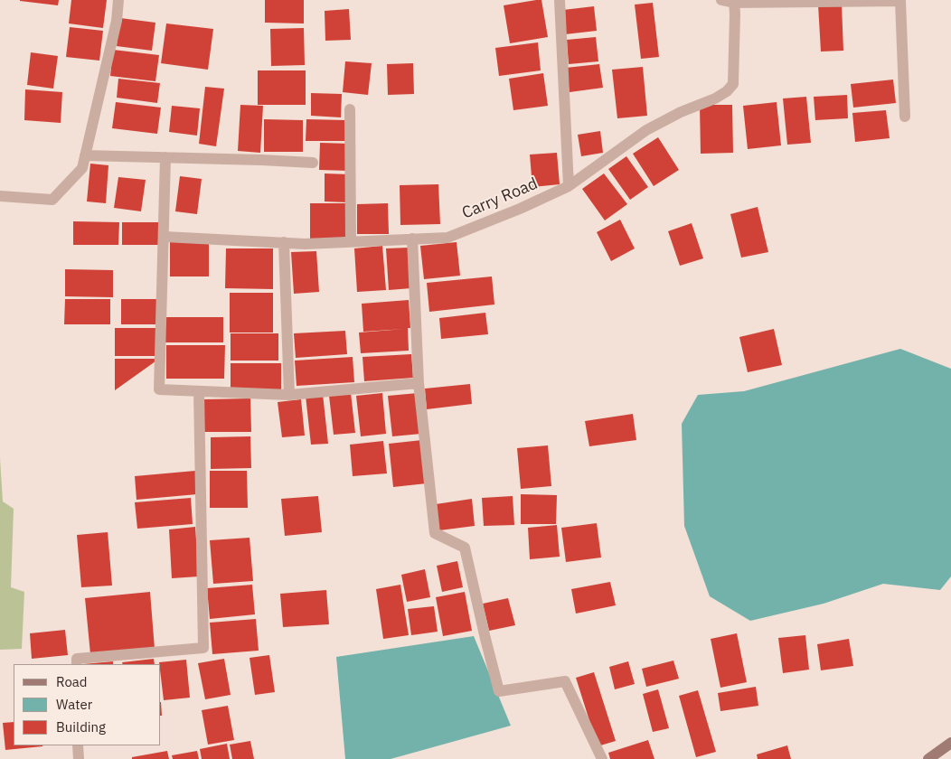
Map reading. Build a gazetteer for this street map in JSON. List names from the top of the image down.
{
  "streets": {
    "street": ["Carry Road"]
  },
  "legend": ["Road", "Water", "Building"]
}
